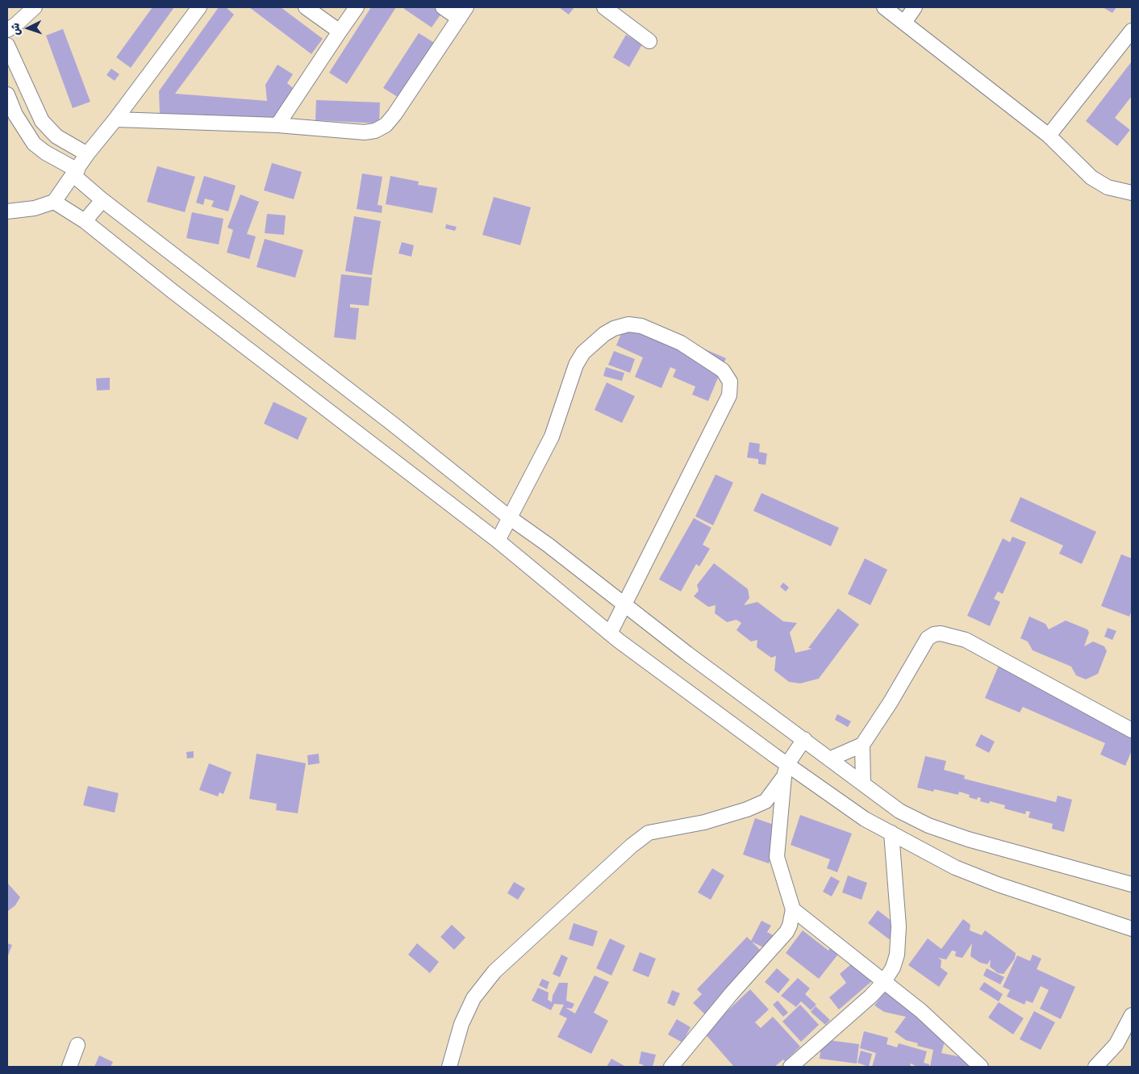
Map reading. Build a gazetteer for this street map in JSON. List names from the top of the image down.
{
  "north": "left"
}
